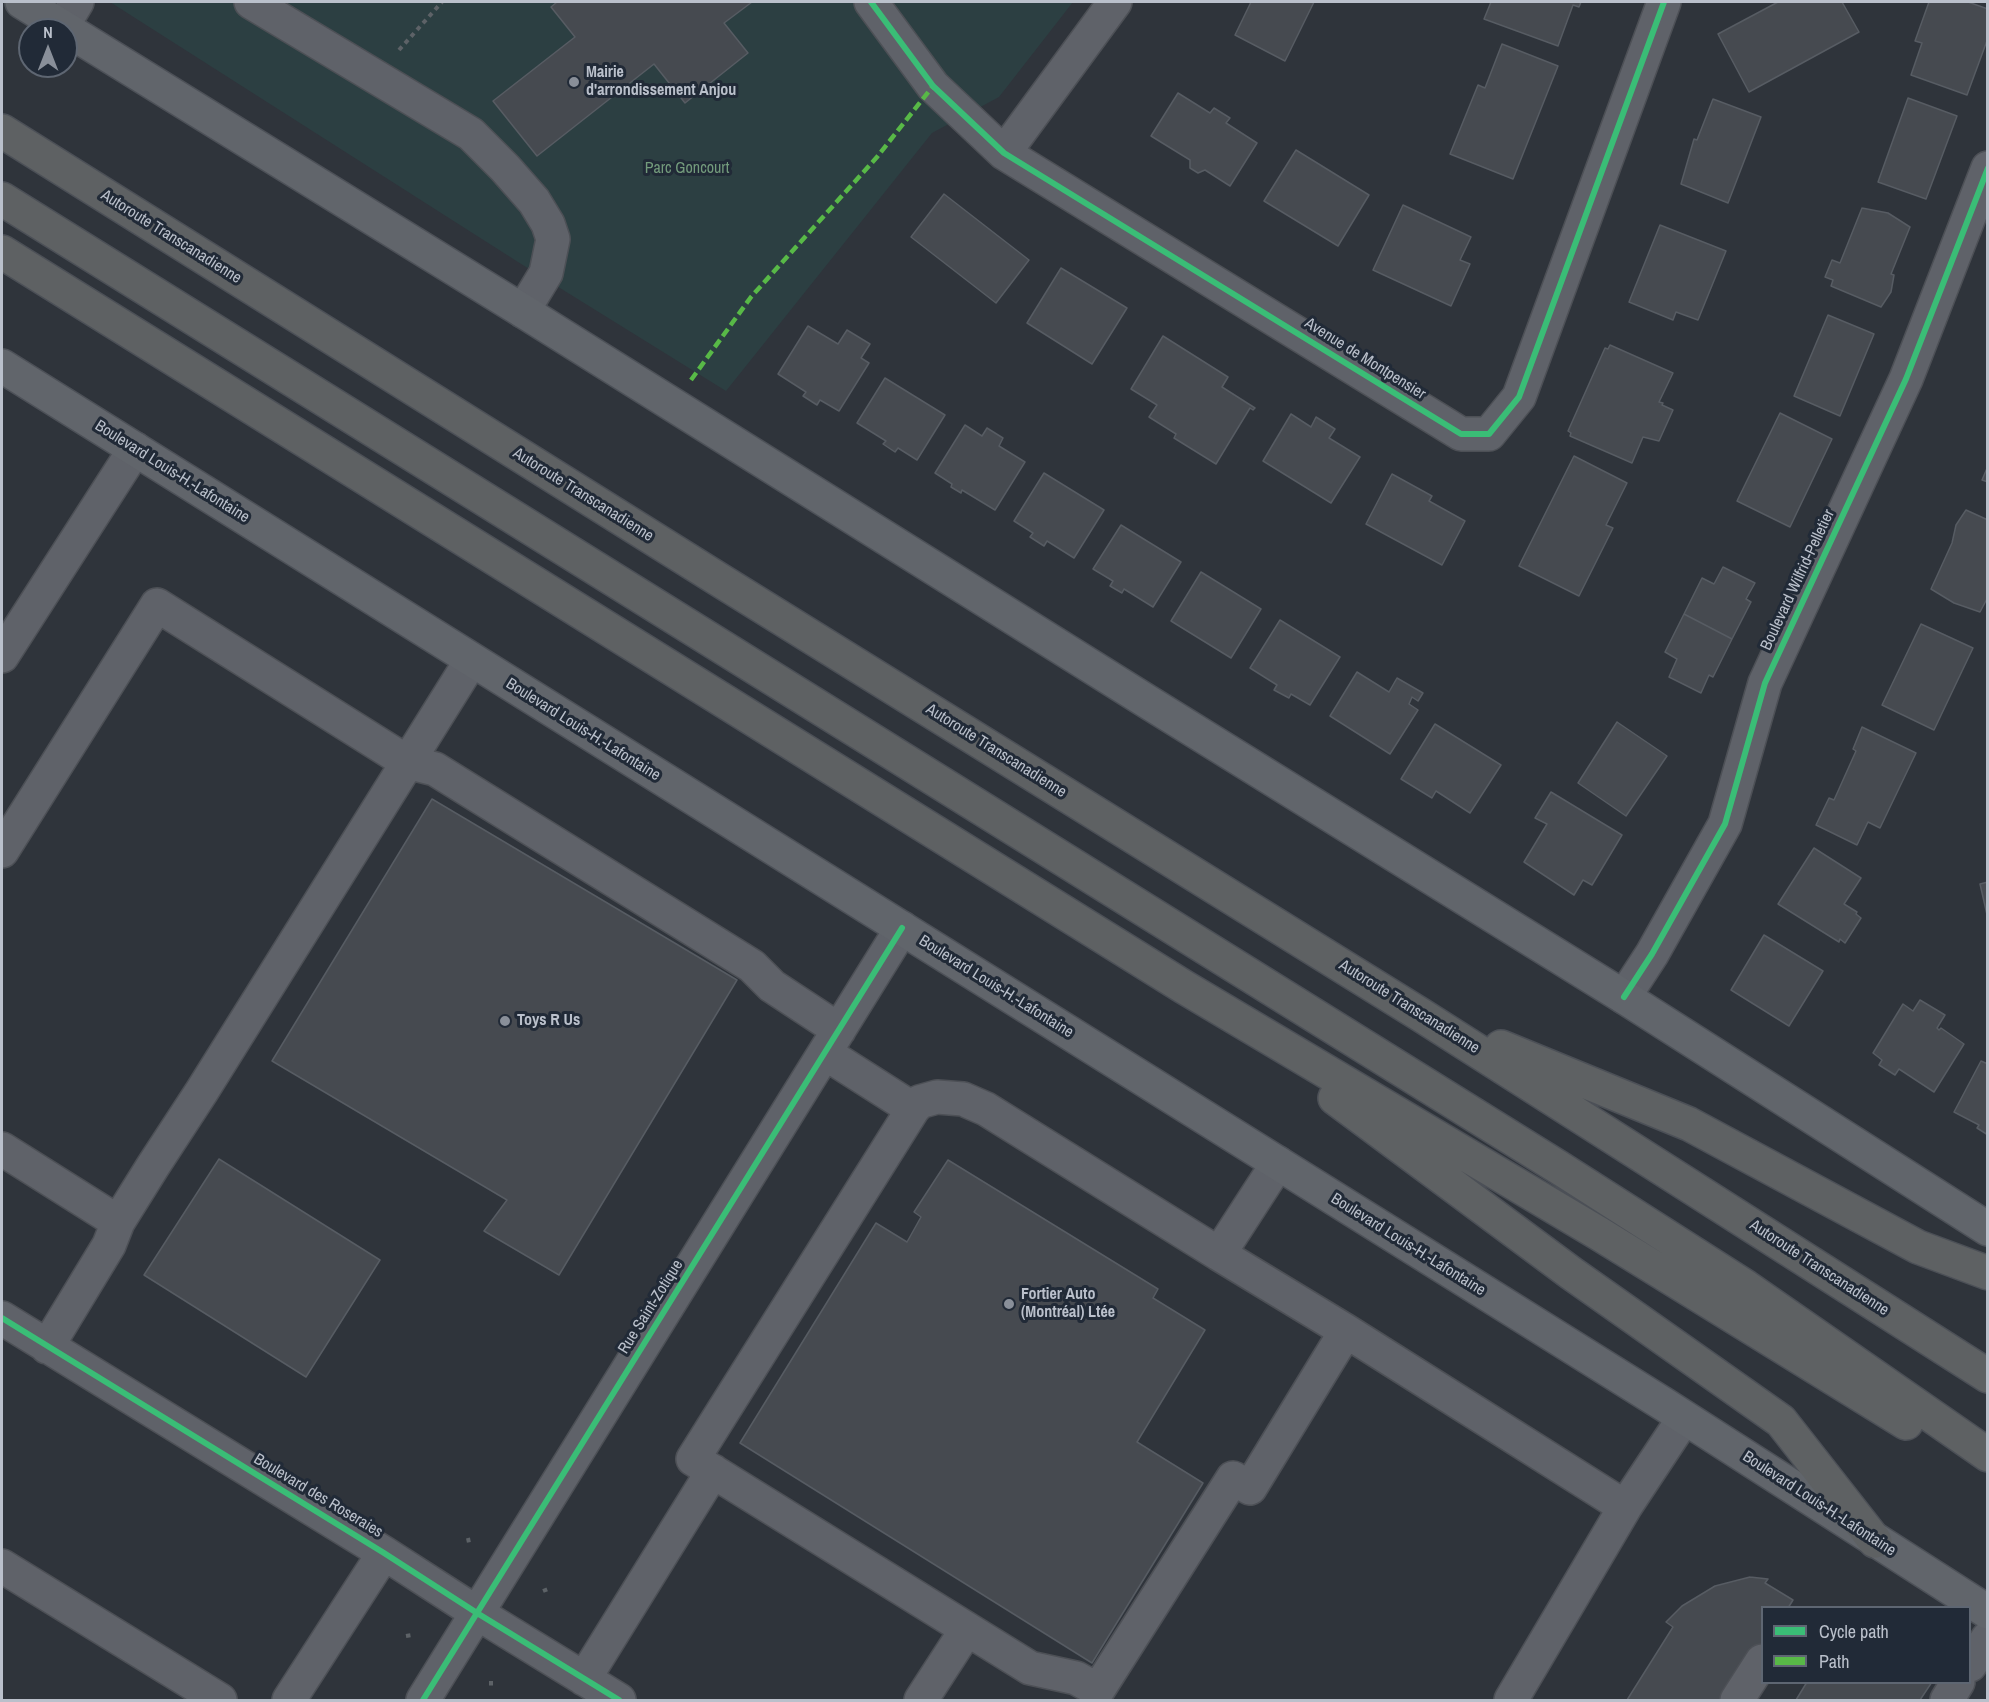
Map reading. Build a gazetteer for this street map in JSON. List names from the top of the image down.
{
  "streets": {
    "highway": ["Autoroute Transcanadienne"],
    "main road": ["Boulevard Louis-H.-Lafontaine"],
    "street": [
      "Avenue de Montpensier",
      "Boulevard Wilfrid-Pelletier",
      "Rue Saint-Zotique",
      "Boulevard des Roseraies"
    ]
  },
  "crossings": [
    ["Boulevard Louis-H.-Lafontaine", "Rue Saint-Zotique"],
    ["Rue Saint-Zotique", "Boulevard des Roseraies"]
  ],
  "parks": ["Parc Goncourt"],
  "places": ["Mairie d'arrondissement Anjou", "Toys R Us", "Fortier Auto (Montréal) Ltée"],
  "legend": ["Cycle path", "Path"],
  "north": "top"
}
